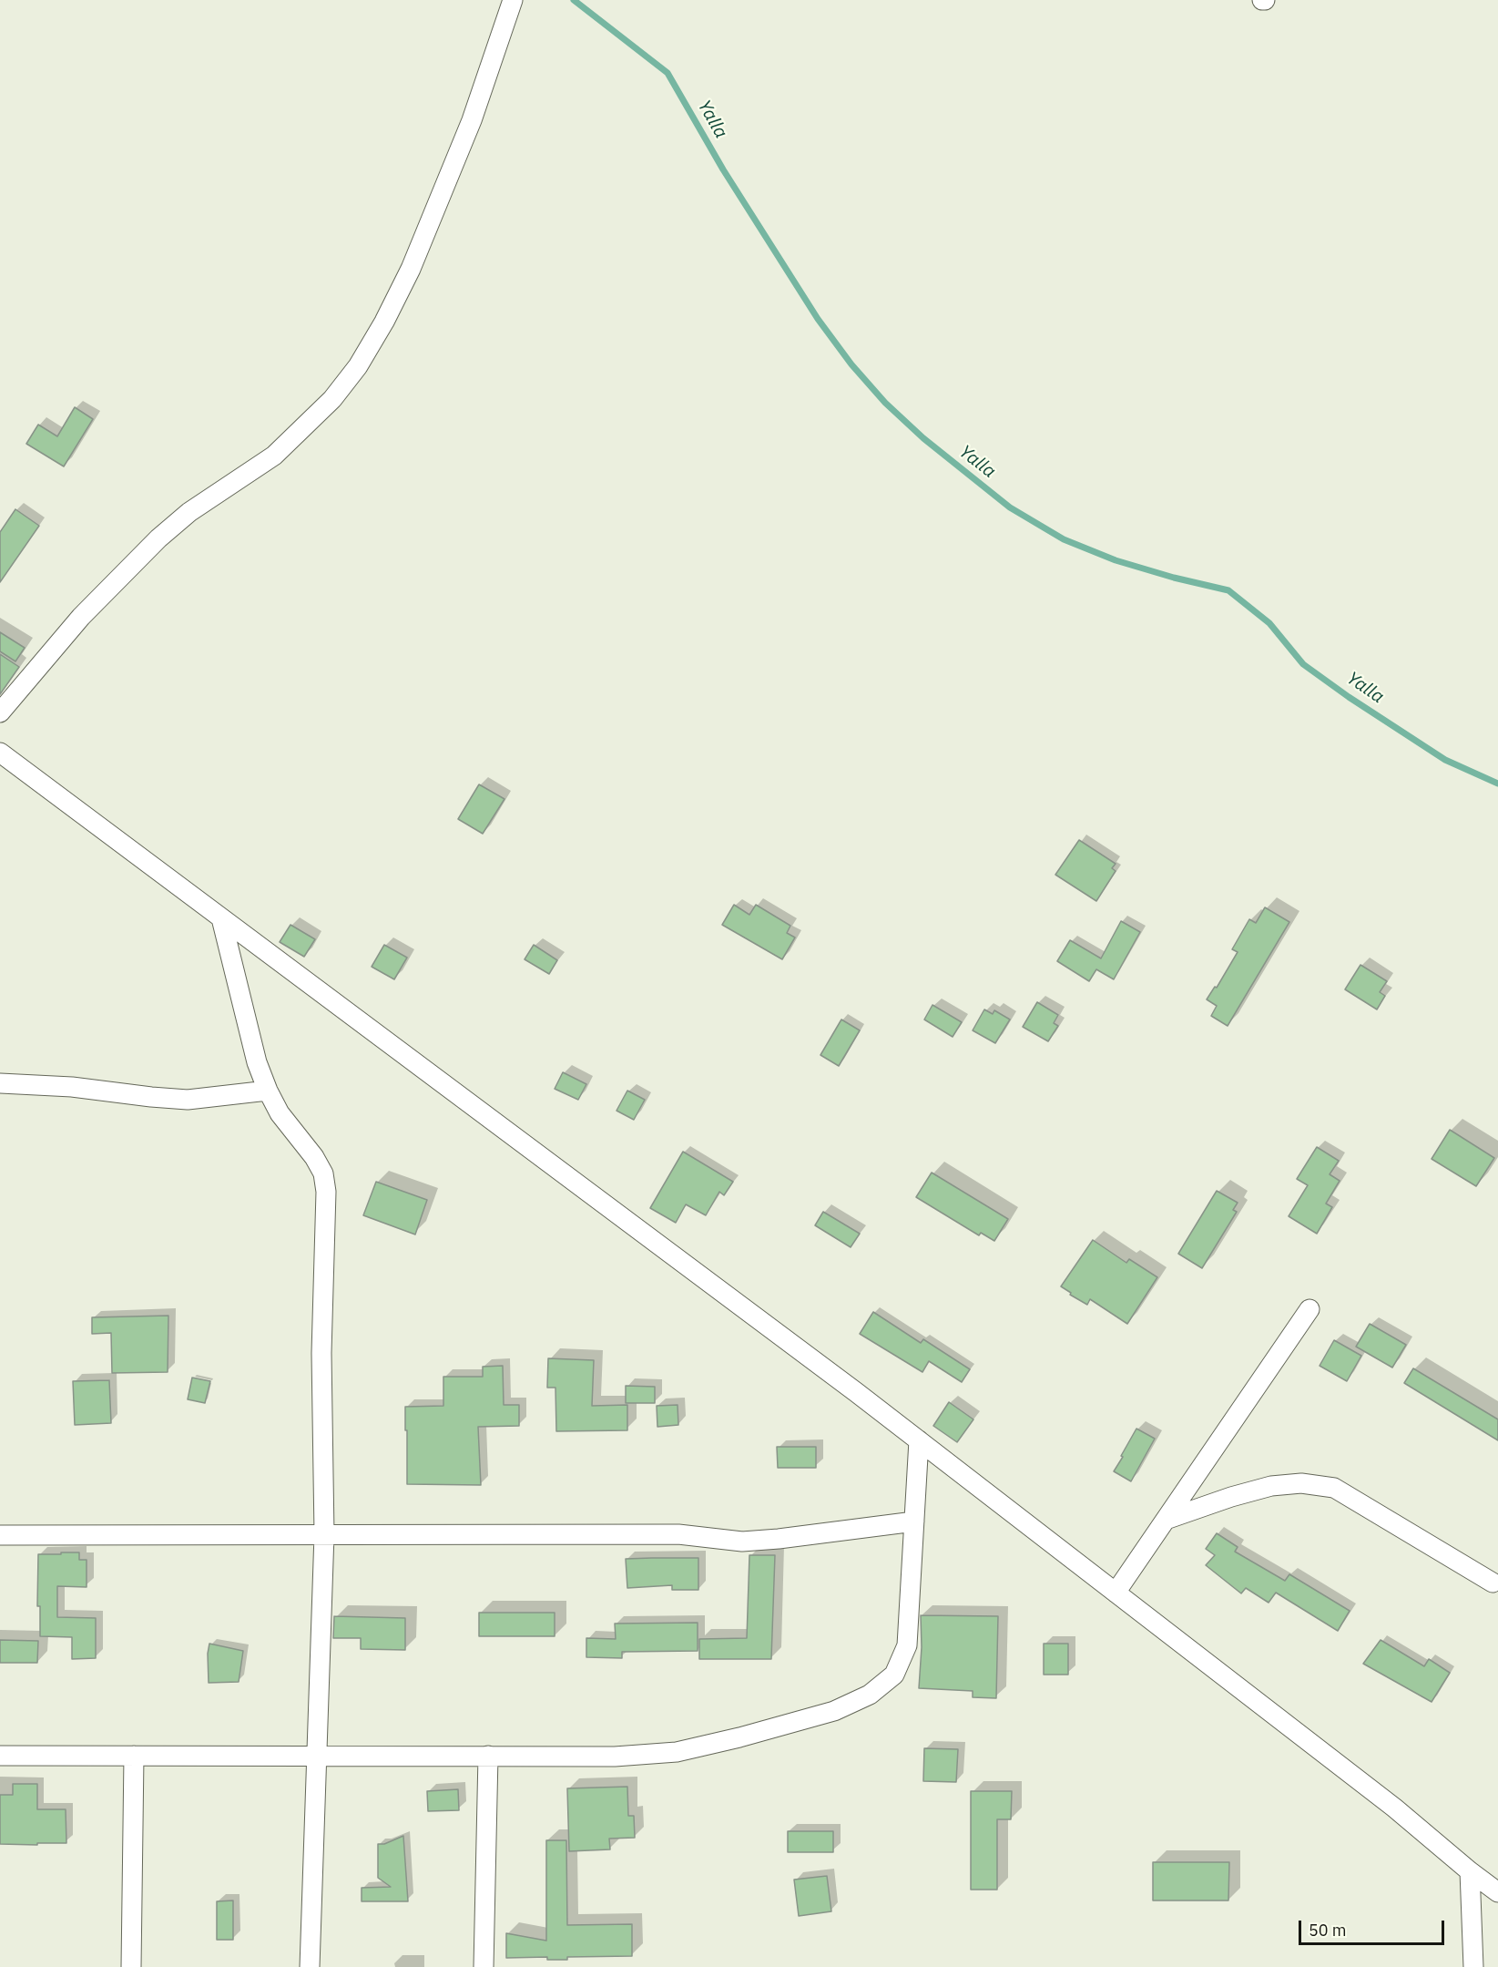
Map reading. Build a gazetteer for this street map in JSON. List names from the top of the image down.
{
  "water": ["Yalla"],
  "scale_bar": "50 m"
}
